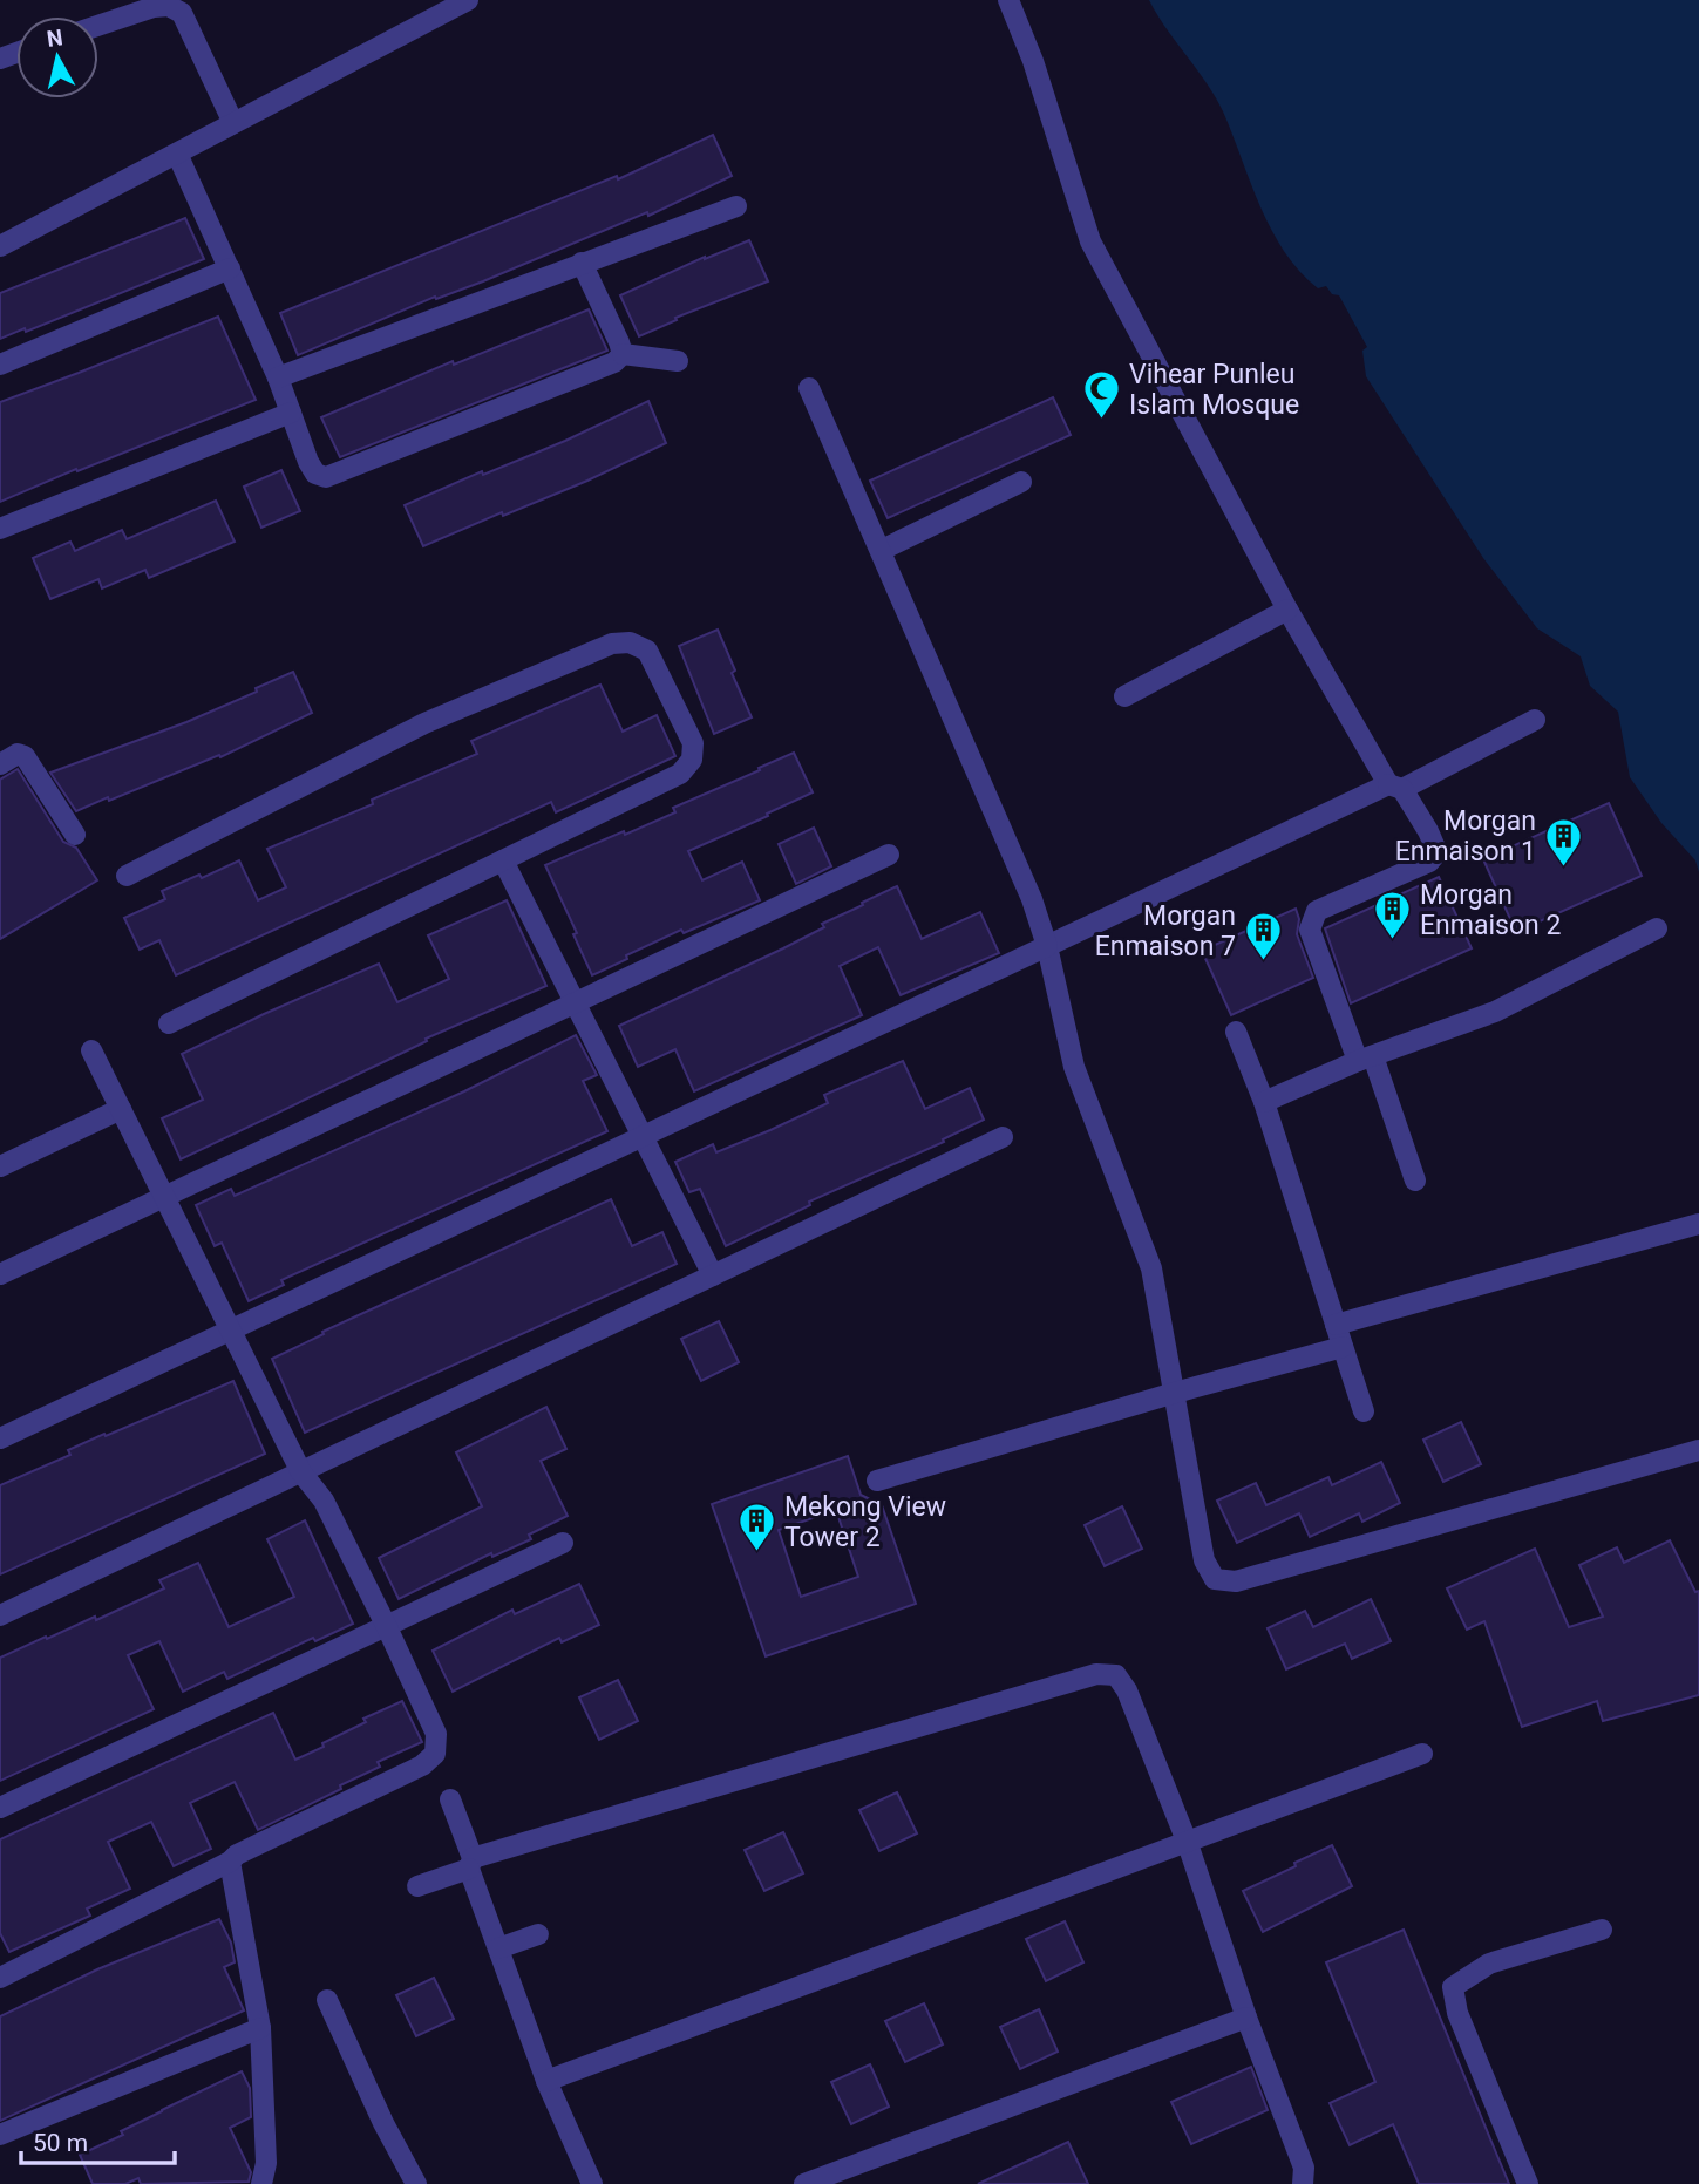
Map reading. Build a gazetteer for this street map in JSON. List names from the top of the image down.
{
  "places": {
    "mosque": ["Vihear Punleu Islam Mosque"],
    "building": [
      "Morgan Enmaison 1",
      "Morgan Enmaison 2",
      "Morgan Enmaison 7",
      "Mekong View Tower 2"
    ]
  },
  "scale_bar": "50 m",
  "north": "top"
}
